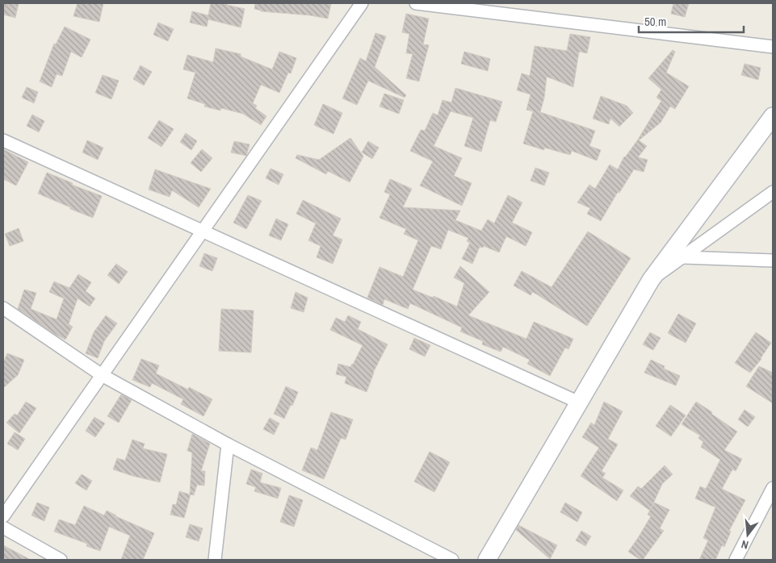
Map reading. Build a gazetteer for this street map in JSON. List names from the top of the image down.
{
  "scale_bar": "50 m",
  "north": "bottom"
}
